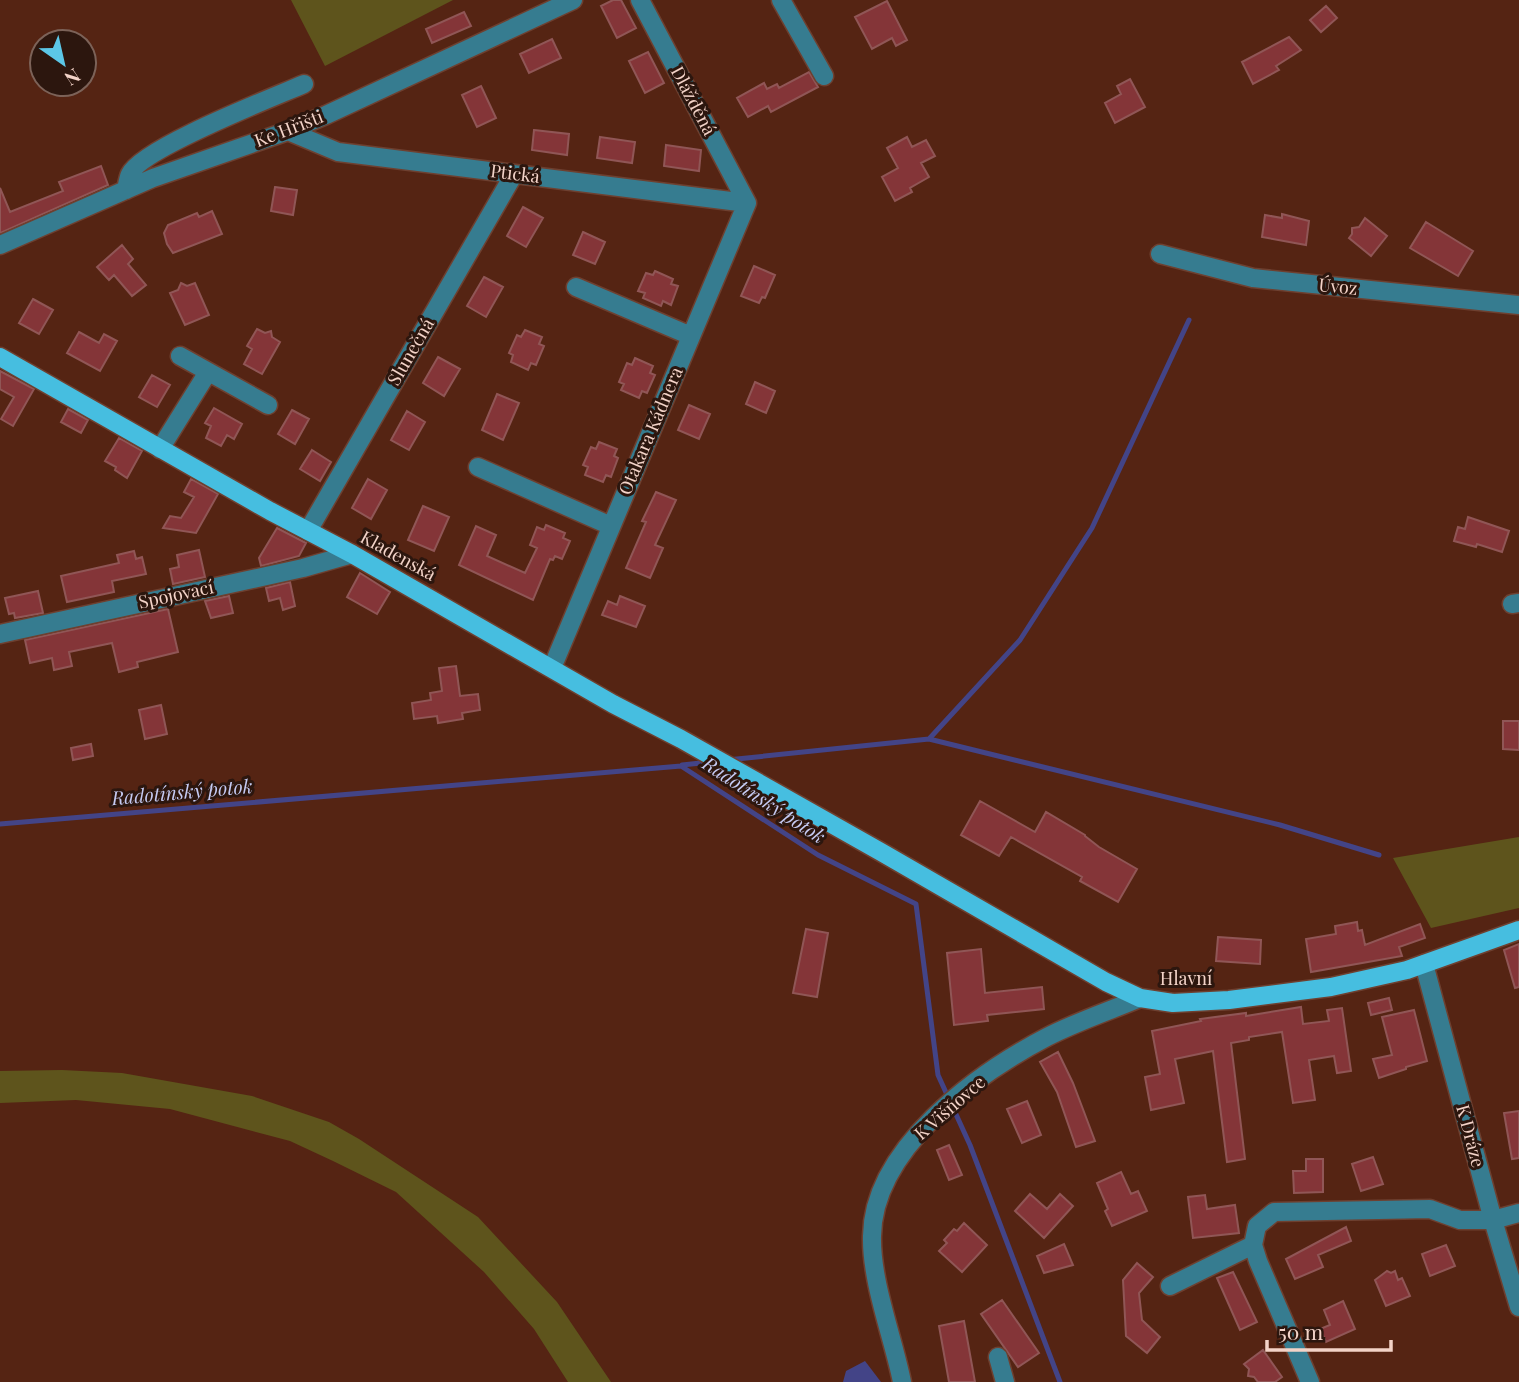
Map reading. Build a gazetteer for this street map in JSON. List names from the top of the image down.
{
  "streets": {
    "main road": ["Kladenská", "Hlavní"],
    "street": [
      "Dlážděná",
      "Ke Hřišti",
      "Ptická",
      "Úvoz",
      "Slunečná",
      "Otakara Kádnera",
      "Spojovací",
      "K Višňovce",
      "K Dráze"
    ]
  },
  "crossings": [
    ["Dlážděná", "Ptická"],
    ["Dlážděná", "Otakara Kádnera"],
    ["Ke Hřišti", "Ptická"],
    ["Ptická", "Slunečná"],
    ["Ptická", "Otakara Kádnera"],
    ["Slunečná", "Kladenská"],
    ["Otakara Kádnera", "Kladenská"],
    ["Kladenská", "Spojovací"],
    ["Kladenská", "Hlavní"],
    ["Hlavní", "K Višňovce"],
    ["Hlavní", "K Dráze"]
  ],
  "water": ["Radotínský potok"],
  "scale_bar": "50 m",
  "north": "bottom right"
}
